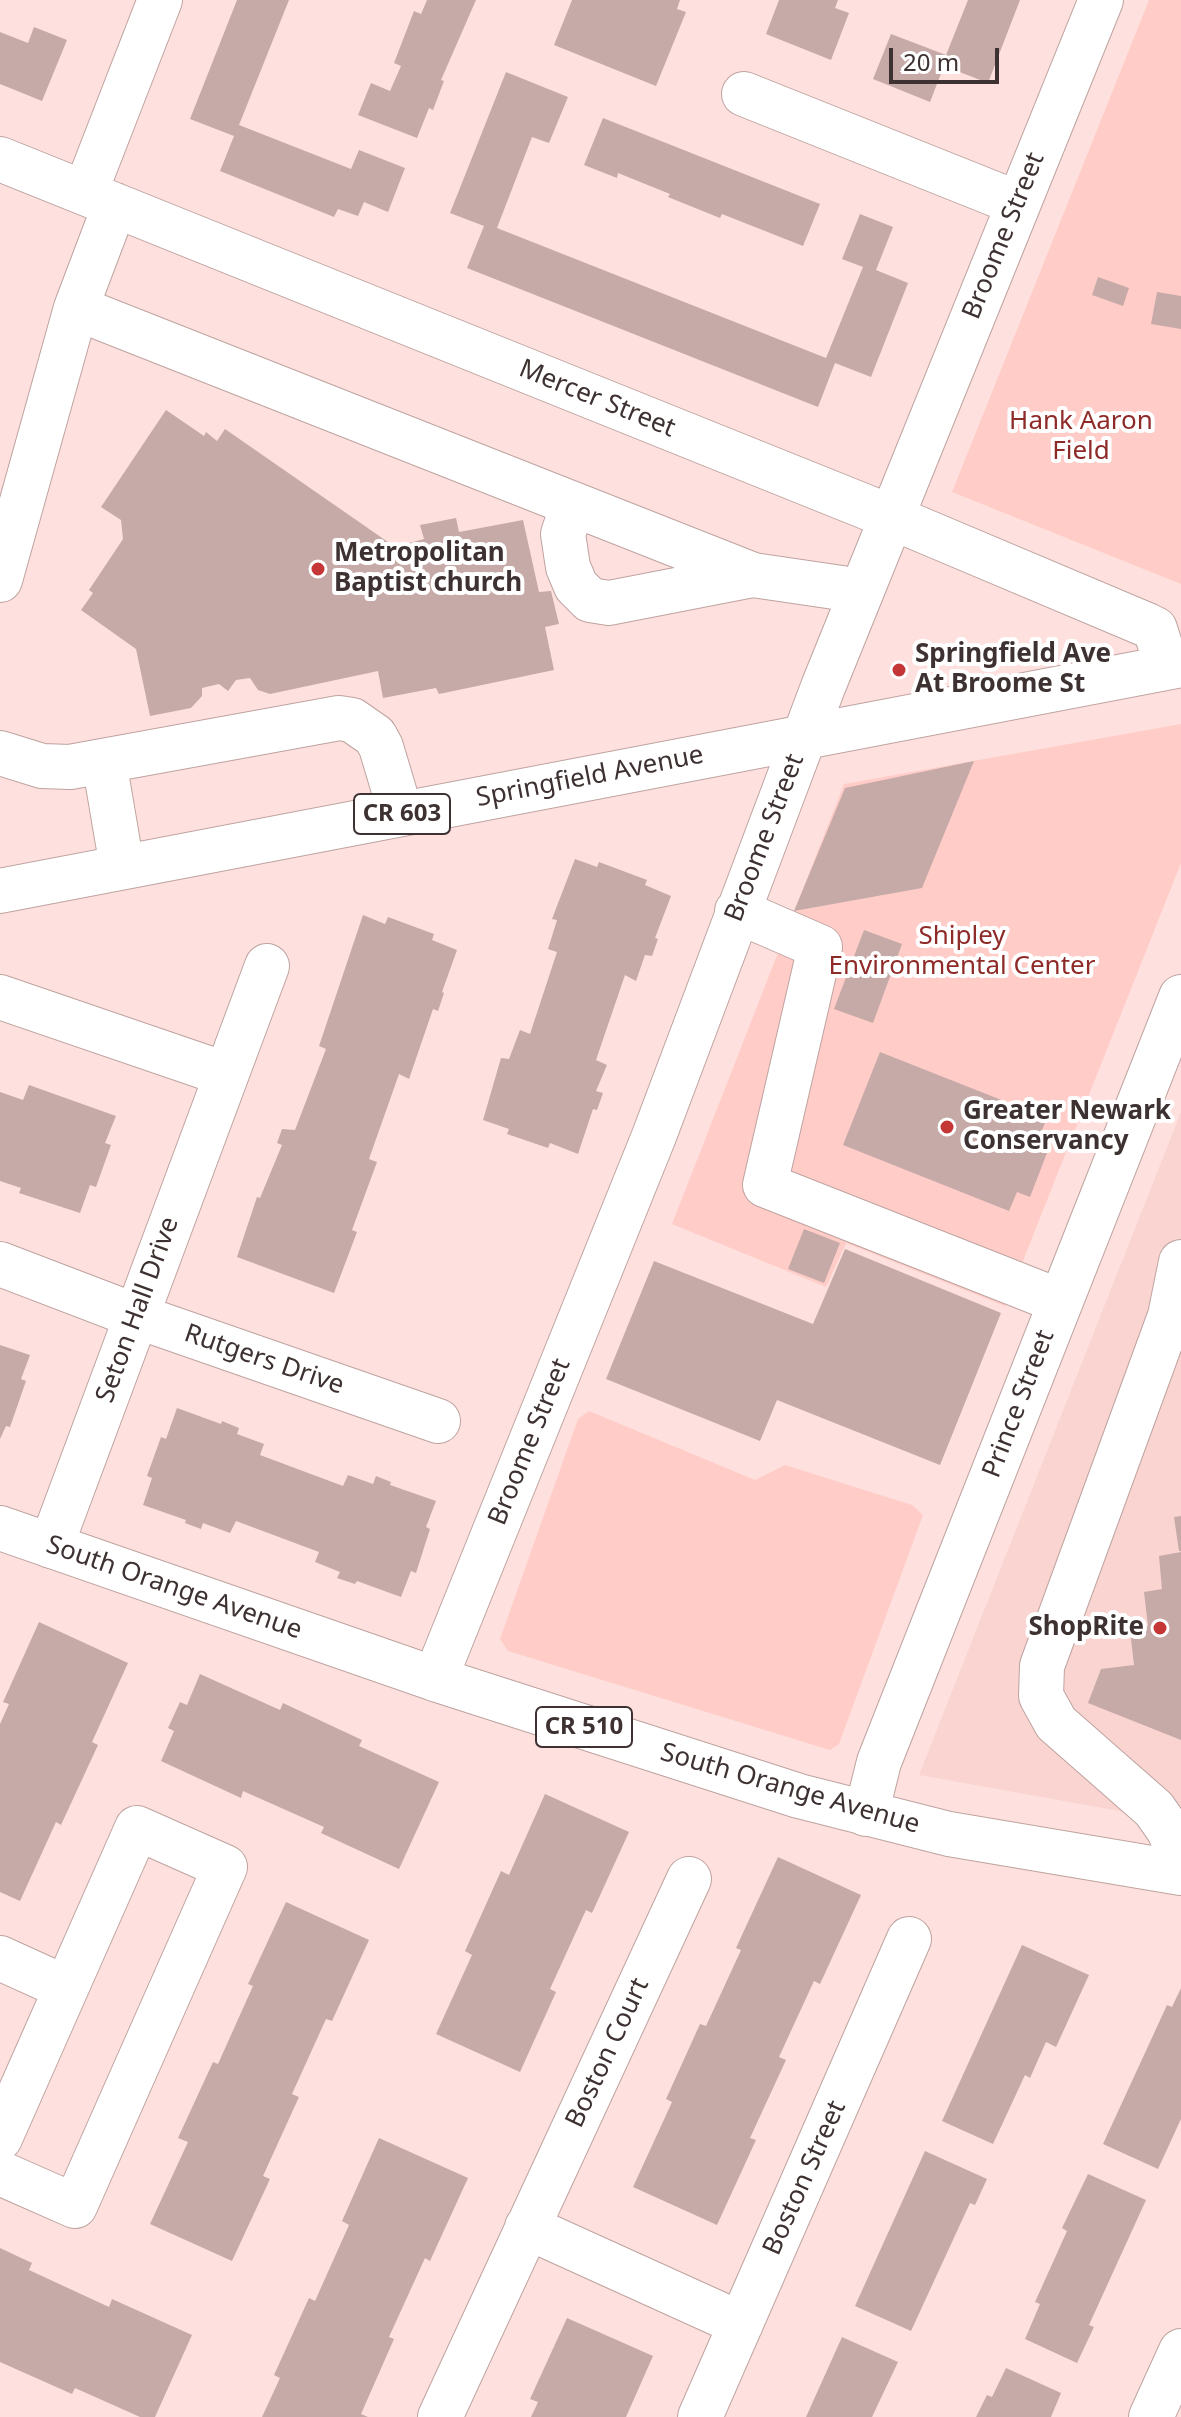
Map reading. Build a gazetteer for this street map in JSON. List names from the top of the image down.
{
  "streets": {
    "street": [
      "Broome Street",
      "Mercer Street",
      "Springfield Avenue",
      "CR 603",
      "Seton Hall Drive",
      "Rutgers Drive",
      "Prince Street",
      "South Orange Avenue",
      "CR 510",
      "Boston Court",
      "Boston Street"
    ]
  },
  "crossings": [
    ["Broome Street", "Mercer Street"],
    ["Broome Street", "Springfield Avenue"],
    ["Broome Street", "South Orange Avenue"],
    ["Mercer Street", "Springfield Avenue"],
    ["Seton Hall Drive", "Rutgers Drive"],
    ["Seton Hall Drive", "South Orange Avenue"],
    ["Prince Street", "South Orange Avenue"]
  ],
  "parks": ["Hank Aaron Field", "Shipley Environmental Center"],
  "places": [
    "Metropolitan Baptist church",
    "Springfield Ave At Broome St",
    "Greater Newark Conservancy",
    "ShopRite"
  ],
  "scale_bar": "20 m"
}
